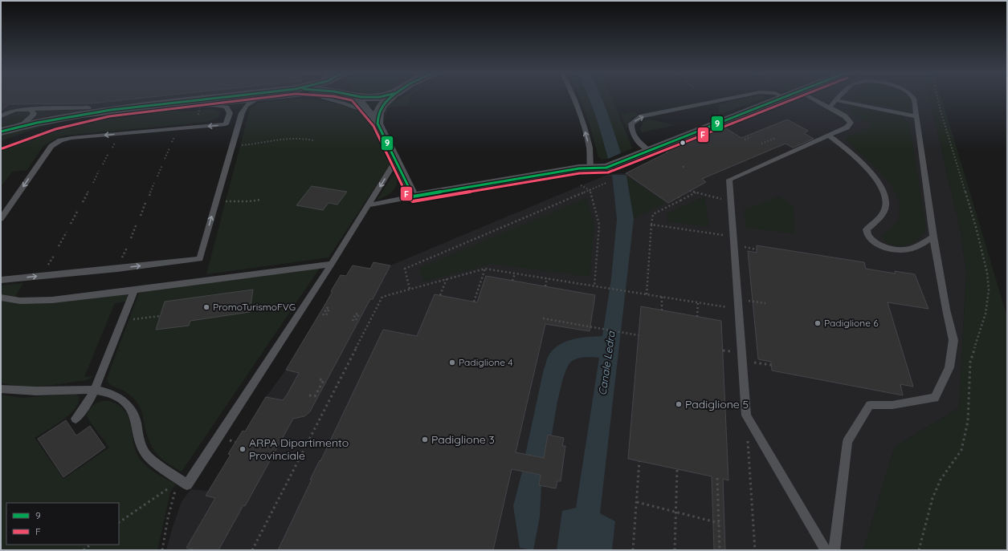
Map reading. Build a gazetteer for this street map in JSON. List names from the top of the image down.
{
  "water": ["Canale Ledra"],
  "places": [
    "PromoTurismoFVG",
    "Padiglione 6",
    "Padiglione 4",
    "Padiglione 5",
    "Padiglione 3",
    "ARPA Dipartimento Provinciale"
  ],
  "lines": ["transit line 9", "transit line F"],
  "legend": ["9", "F"]
}
